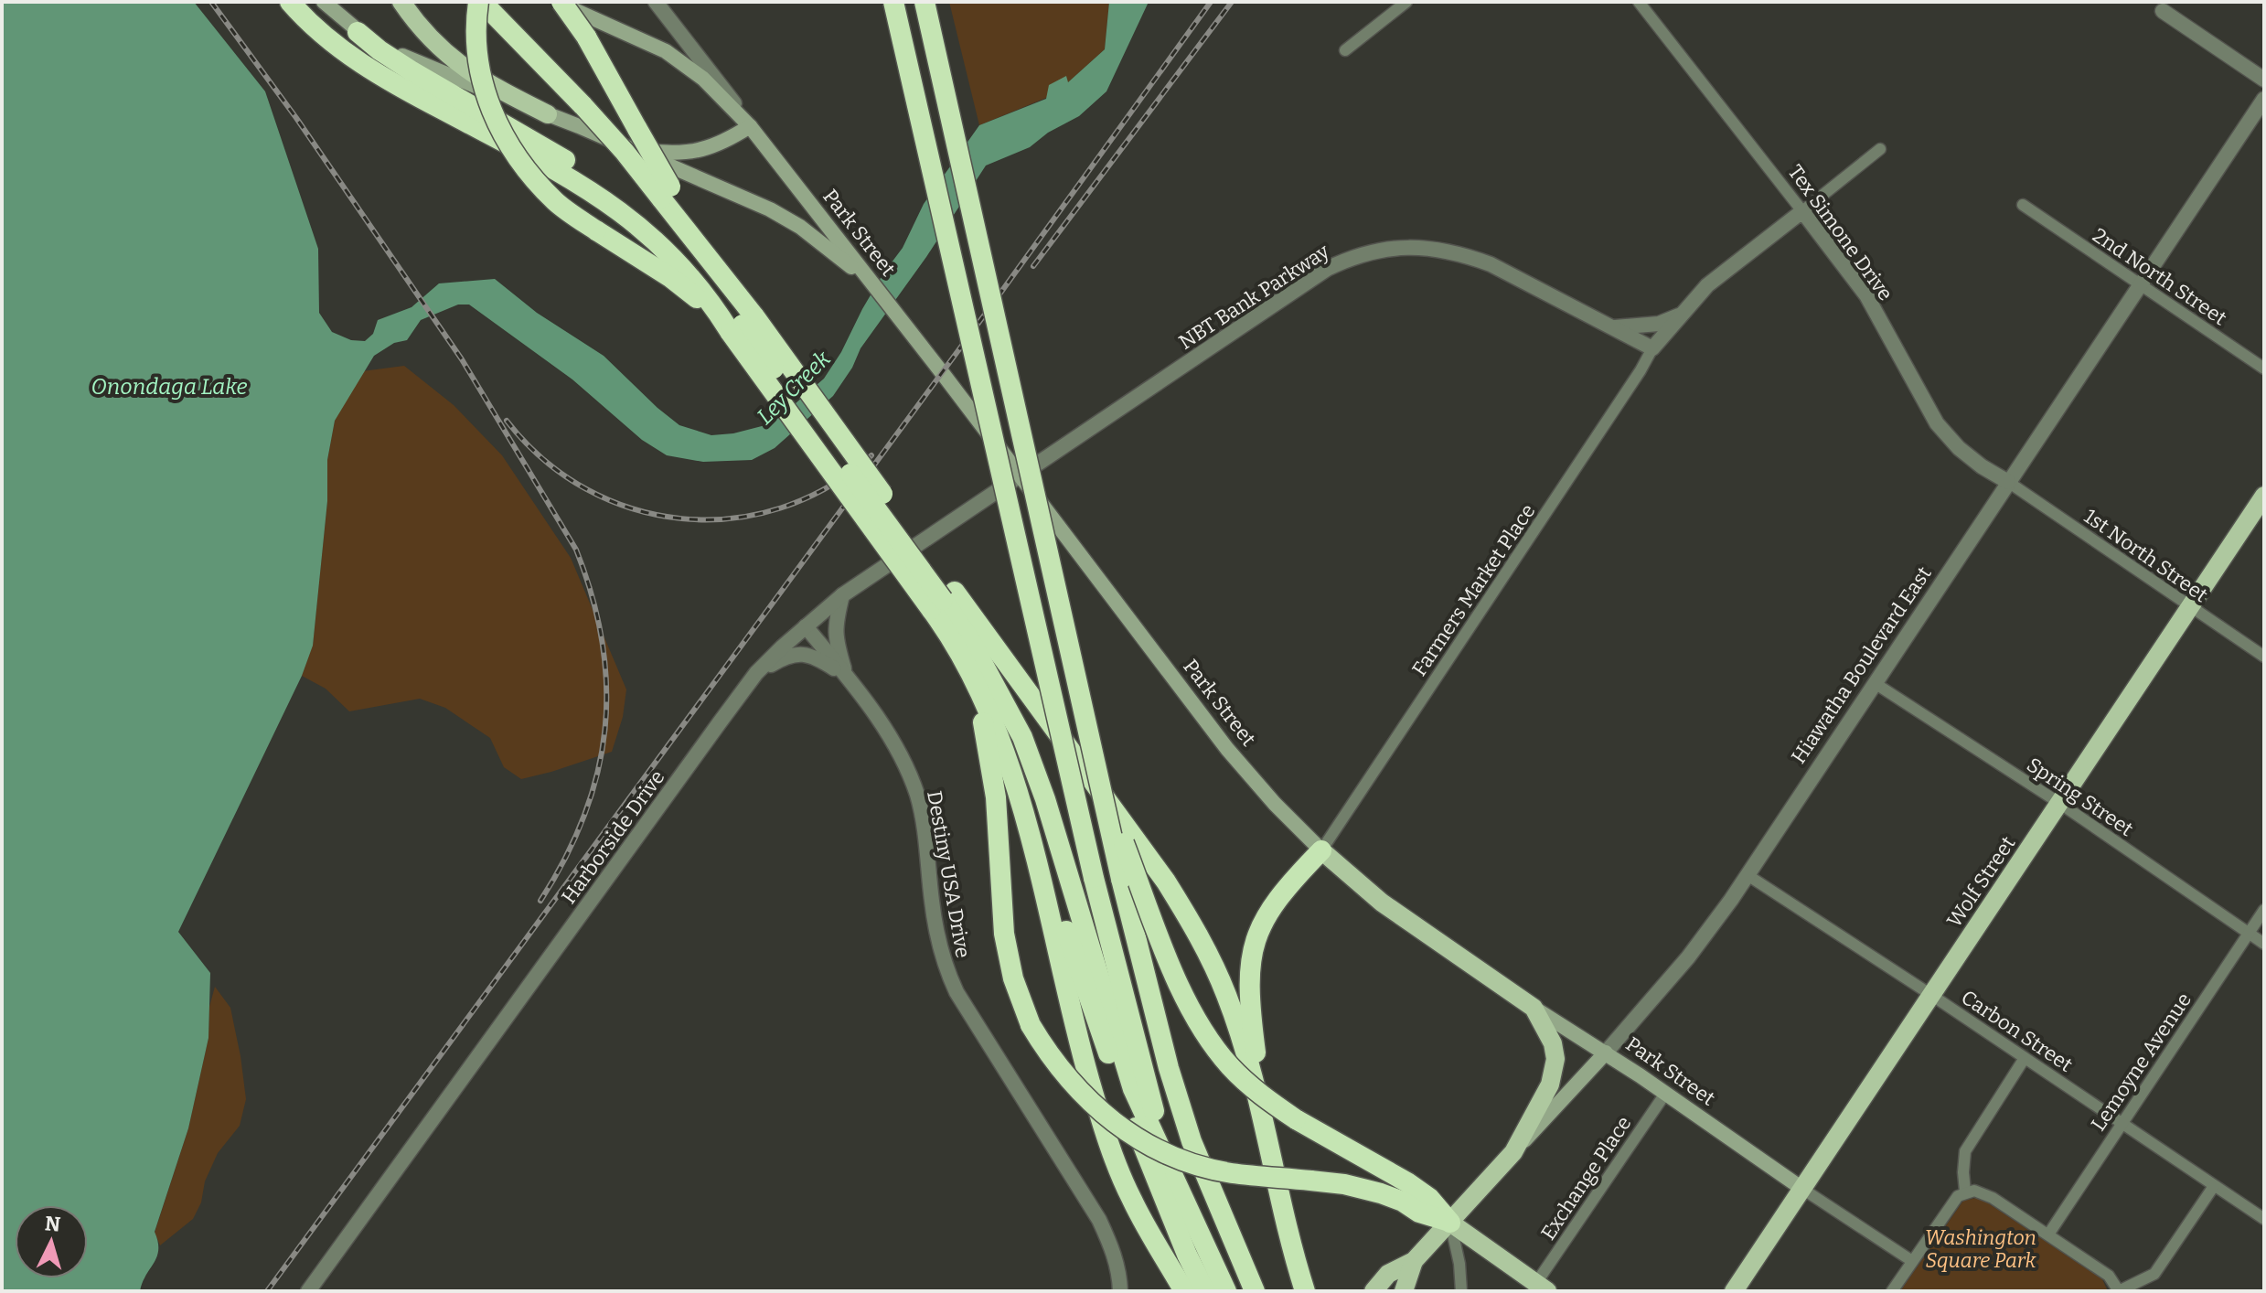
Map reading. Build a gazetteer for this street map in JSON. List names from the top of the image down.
{
  "streets": {
    "main road": ["Park Street", "Hiawatha Boulevard East", "Wolf Street"],
    "street": [
      "Tex Simone Drive",
      "2nd North Street",
      "NBT Bank Parkway",
      "1st North Street",
      "Farmers Market Place",
      "Spring Street",
      "Harborside Drive",
      "Destiny USA Drive",
      "Carbon Street",
      "Lemoyne Avenue",
      "Exchange Place"
    ]
  },
  "crossings": [
    ["Park Street", "NBT Bank Parkway"],
    ["Park Street", "Farmers Market Place"],
    ["Park Street", "Hiawatha Boulevard East"],
    ["Park Street", "Harborside Drive"],
    ["Park Street", "Wolf Street"],
    ["Park Street", "Exchange Place"],
    ["Tex Simone Drive", "1st North Street"],
    ["Tex Simone Drive", "Hiawatha Boulevard East"],
    ["2nd North Street", "Hiawatha Boulevard East"],
    ["NBT Bank Parkway", "Farmers Market Place"],
    ["NBT Bank Parkway", "Harborside Drive"],
    ["1st North Street", "Hiawatha Boulevard East"],
    ["1st North Street", "Wolf Street"],
    ["Hiawatha Boulevard East", "Spring Street"],
    ["Hiawatha Boulevard East", "Carbon Street"],
    ["Spring Street", "Wolf Street"],
    ["Spring Street", "Lemoyne Avenue"],
    ["Harborside Drive", "Destiny USA Drive"],
    ["Wolf Street", "Carbon Street"],
    ["Carbon Street", "Lemoyne Avenue"]
  ],
  "water": ["Onondaga Lake", "Ley Creek"],
  "parks": ["Washington Square Park"],
  "north": "top"
}
